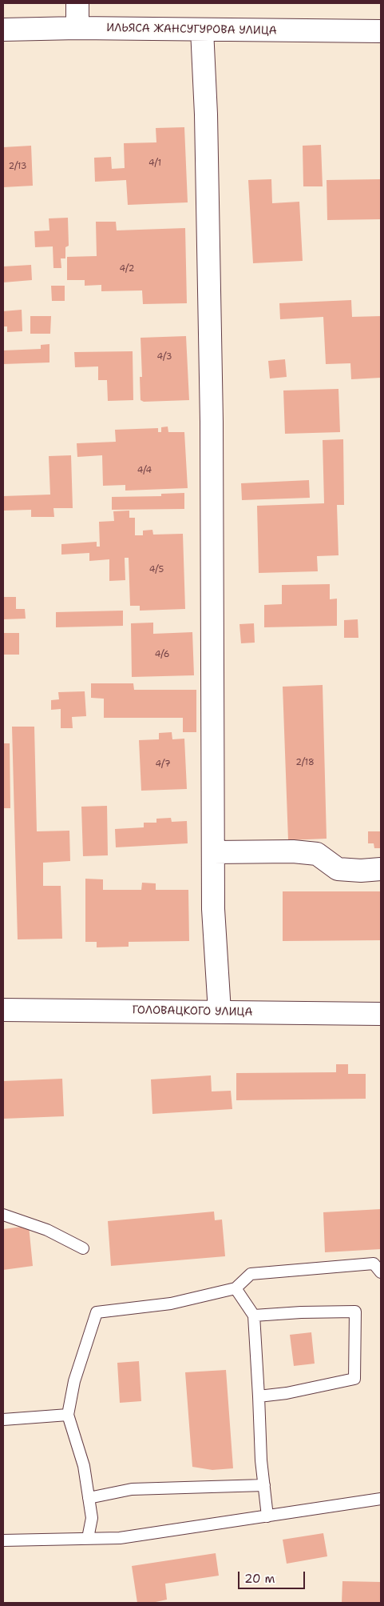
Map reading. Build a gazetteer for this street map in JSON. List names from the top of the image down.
{
  "streets": {
    "street": ["ИЛЬЯСА ЖАНСУГУРОВА УЛИЦА", "ГОЛОВАЦКОГО УЛИЦА"]
  },
  "house_numbers": [
    "4/1",
    "2/13",
    "4/2",
    "4/3",
    "4/4",
    "4/5",
    "4/6",
    "2/18",
    "4/7"
  ],
  "scale_bar": "20 m"
}
